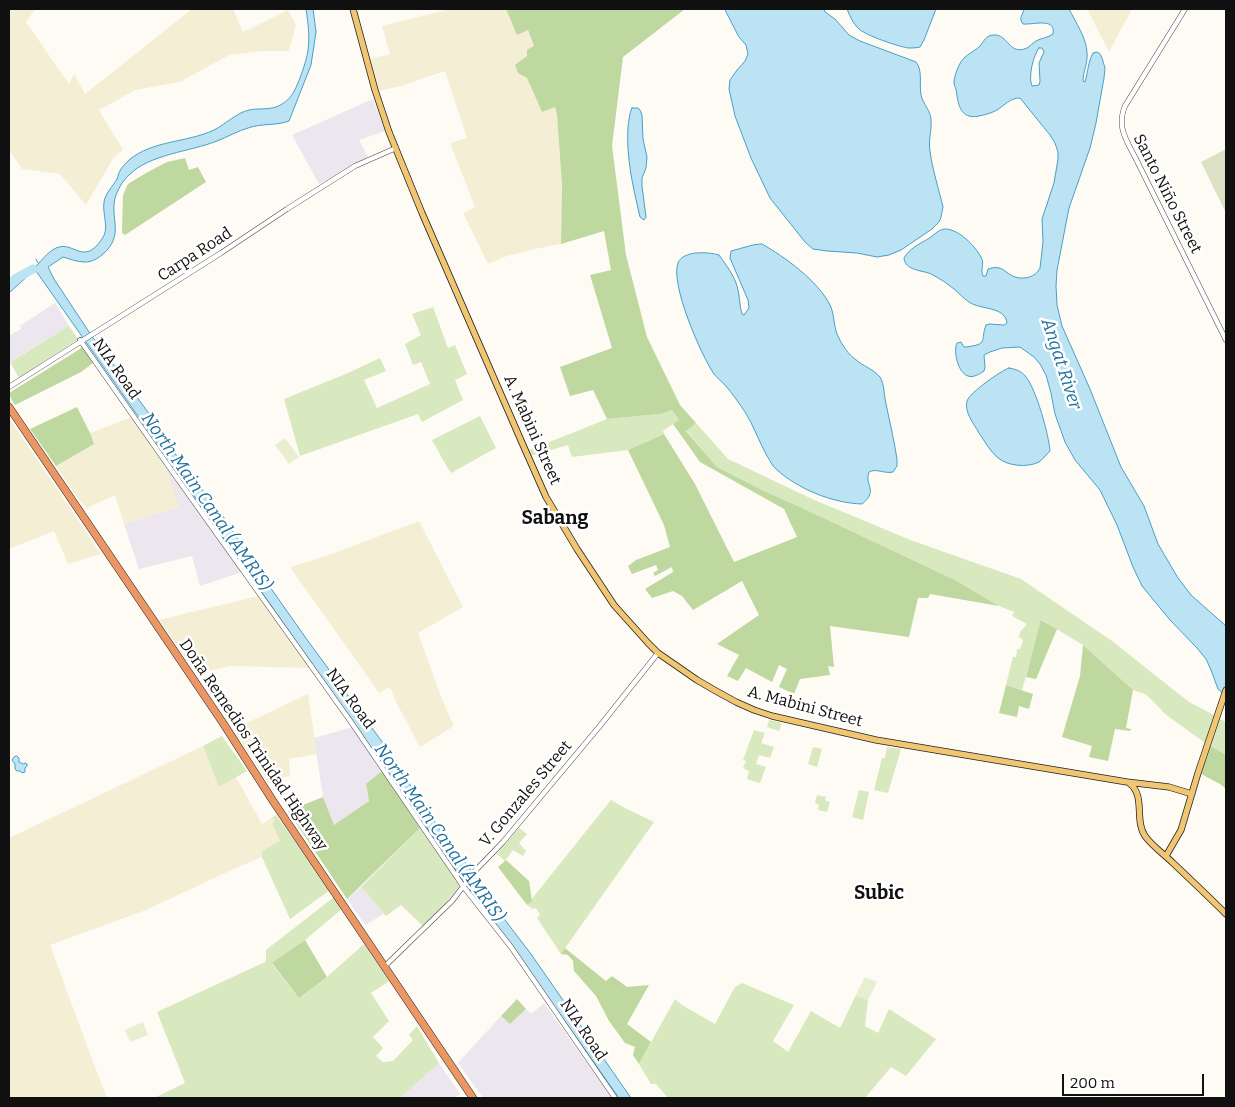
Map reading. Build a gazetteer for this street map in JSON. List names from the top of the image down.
{
  "streets": {
    "highway": ["Doña Remedios Trinidad Highway"],
    "main road": ["A. Mabini Street"],
    "street": [
      "Santo Niño Street",
      "Carpa Road",
      "NIA Road",
      "V. Gonzales Street"
    ]
  },
  "crossings": [
    ["Carpa Road", "NIA Road"],
    ["Carpa Road", "A. Mabini Street"],
    ["NIA Road", "V. Gonzales Street"],
    ["A. Mabini Street", "V. Gonzales Street"],
    ["Doña Remedios Trinidad Highway", "V. Gonzales Street"]
  ],
  "districts": ["Sabang", "Subic"],
  "water": ["Angat River", "North Main Canal (AMRIS)"],
  "scale_bar": "200 m"
}
